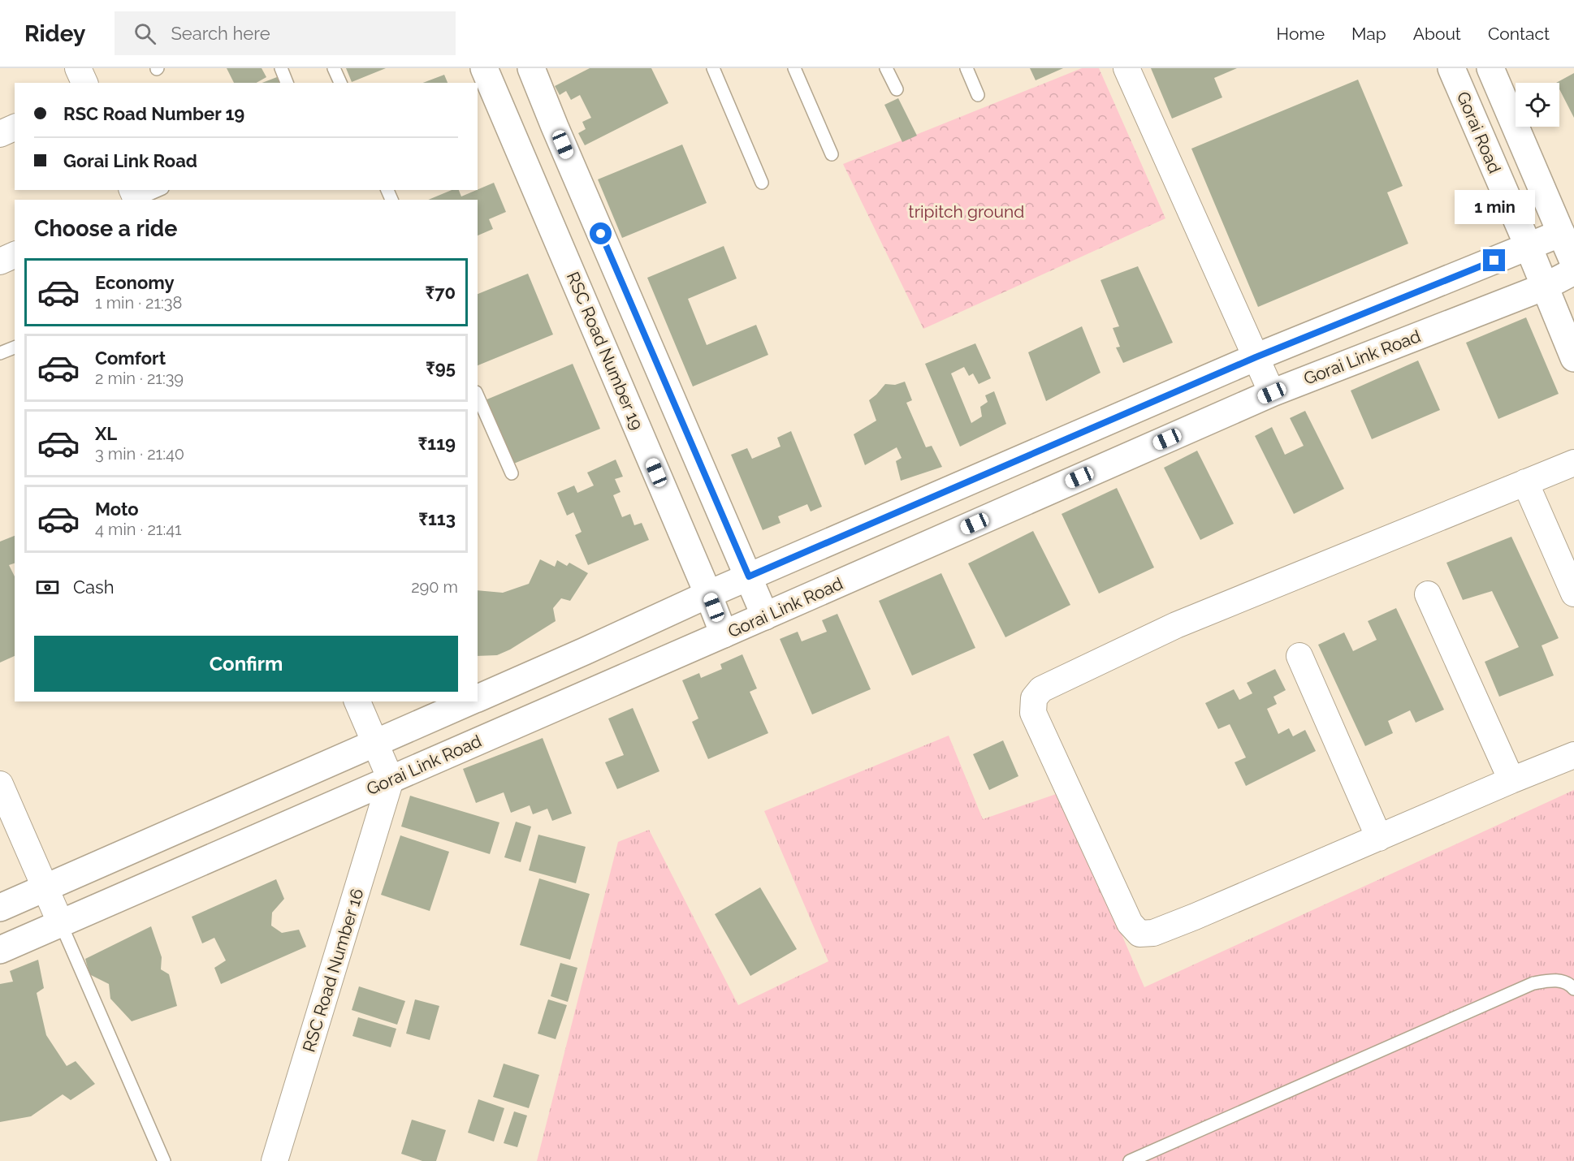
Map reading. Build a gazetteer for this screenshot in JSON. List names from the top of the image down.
{
  "streets": {
    "main road": ["Gorai Road", "RSC Road Number 19", "Gorai Link Road"],
    "street": ["RSC Road Number 16"]
  },
  "crossings": [
    ["Gorai Road", "Gorai Link Road"],
    ["RSC Road Number 19", "Gorai Link Road"],
    ["Gorai Link Road", "RSC Road Number 16"]
  ],
  "parks": ["tripitch ground"],
  "page": {
    "header": "Ridey",
    "search": "Search here",
    "nav": [
      "Home",
      "Map",
      "About",
      "Contact"
    ],
    "banner": ["RSC Road Number 19", "Gorai Link Road"],
    "bubble": "1 min",
    "heading": "Choose a ride",
    "list": [
      {
        "name": "Economy",
        "note": "1 min · 21:38",
        "value": "₹70"
      },
      {
        "name": "Comfort",
        "note": "2 min · 21:39",
        "value": "₹95"
      },
      {
        "name": "XL",
        "note": "3 min · 21:40",
        "value": "₹119"
      },
      {
        "name": "Moto",
        "note": "4 min · 21:41",
        "value": "₹113"
      }
    ],
    "pay": ["Cash", "290 m"],
    "buttons": "Confirm"
  }
}
